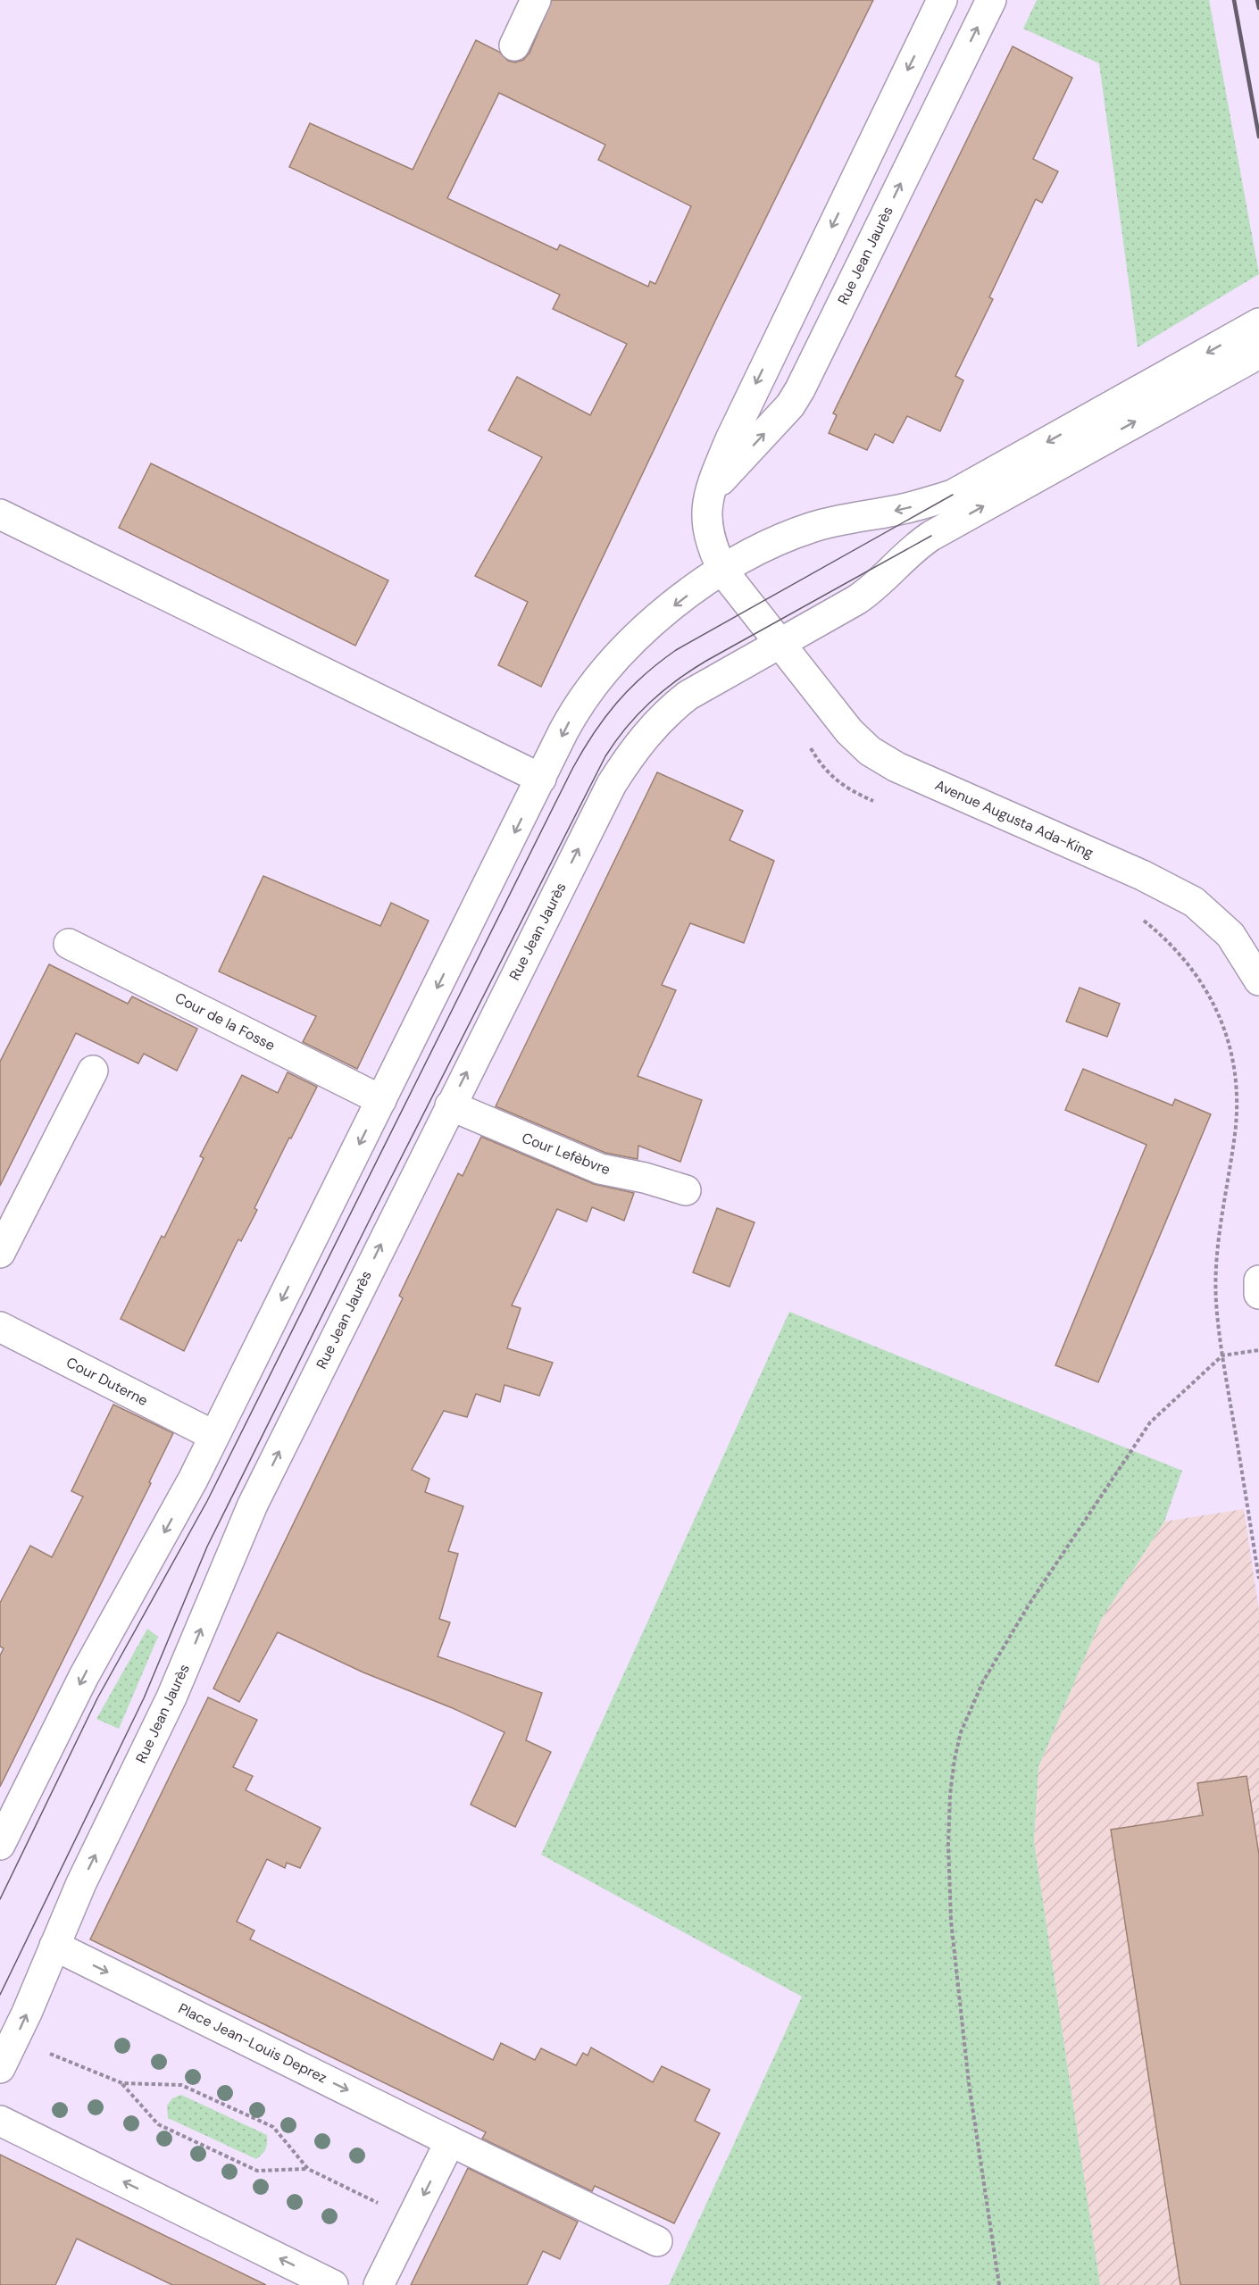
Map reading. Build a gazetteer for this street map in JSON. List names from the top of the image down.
{
  "streets": {
    "street": [
      "Rue Jean Jaurès",
      "Avenue Augusta Ada-King",
      "Cour de la Fosse",
      "Cour Lefèbvre",
      "Cour Duterne",
      "Place Jean-Louis Deprez"
    ]
  },
  "crossings": [
    ["Rue Jean Jaurès", "Avenue Augusta Ada-King"],
    ["Rue Jean Jaurès", "Cour Lefèbvre"],
    ["Rue Jean Jaurès", "Place Jean-Louis Deprez"]
  ]
}
